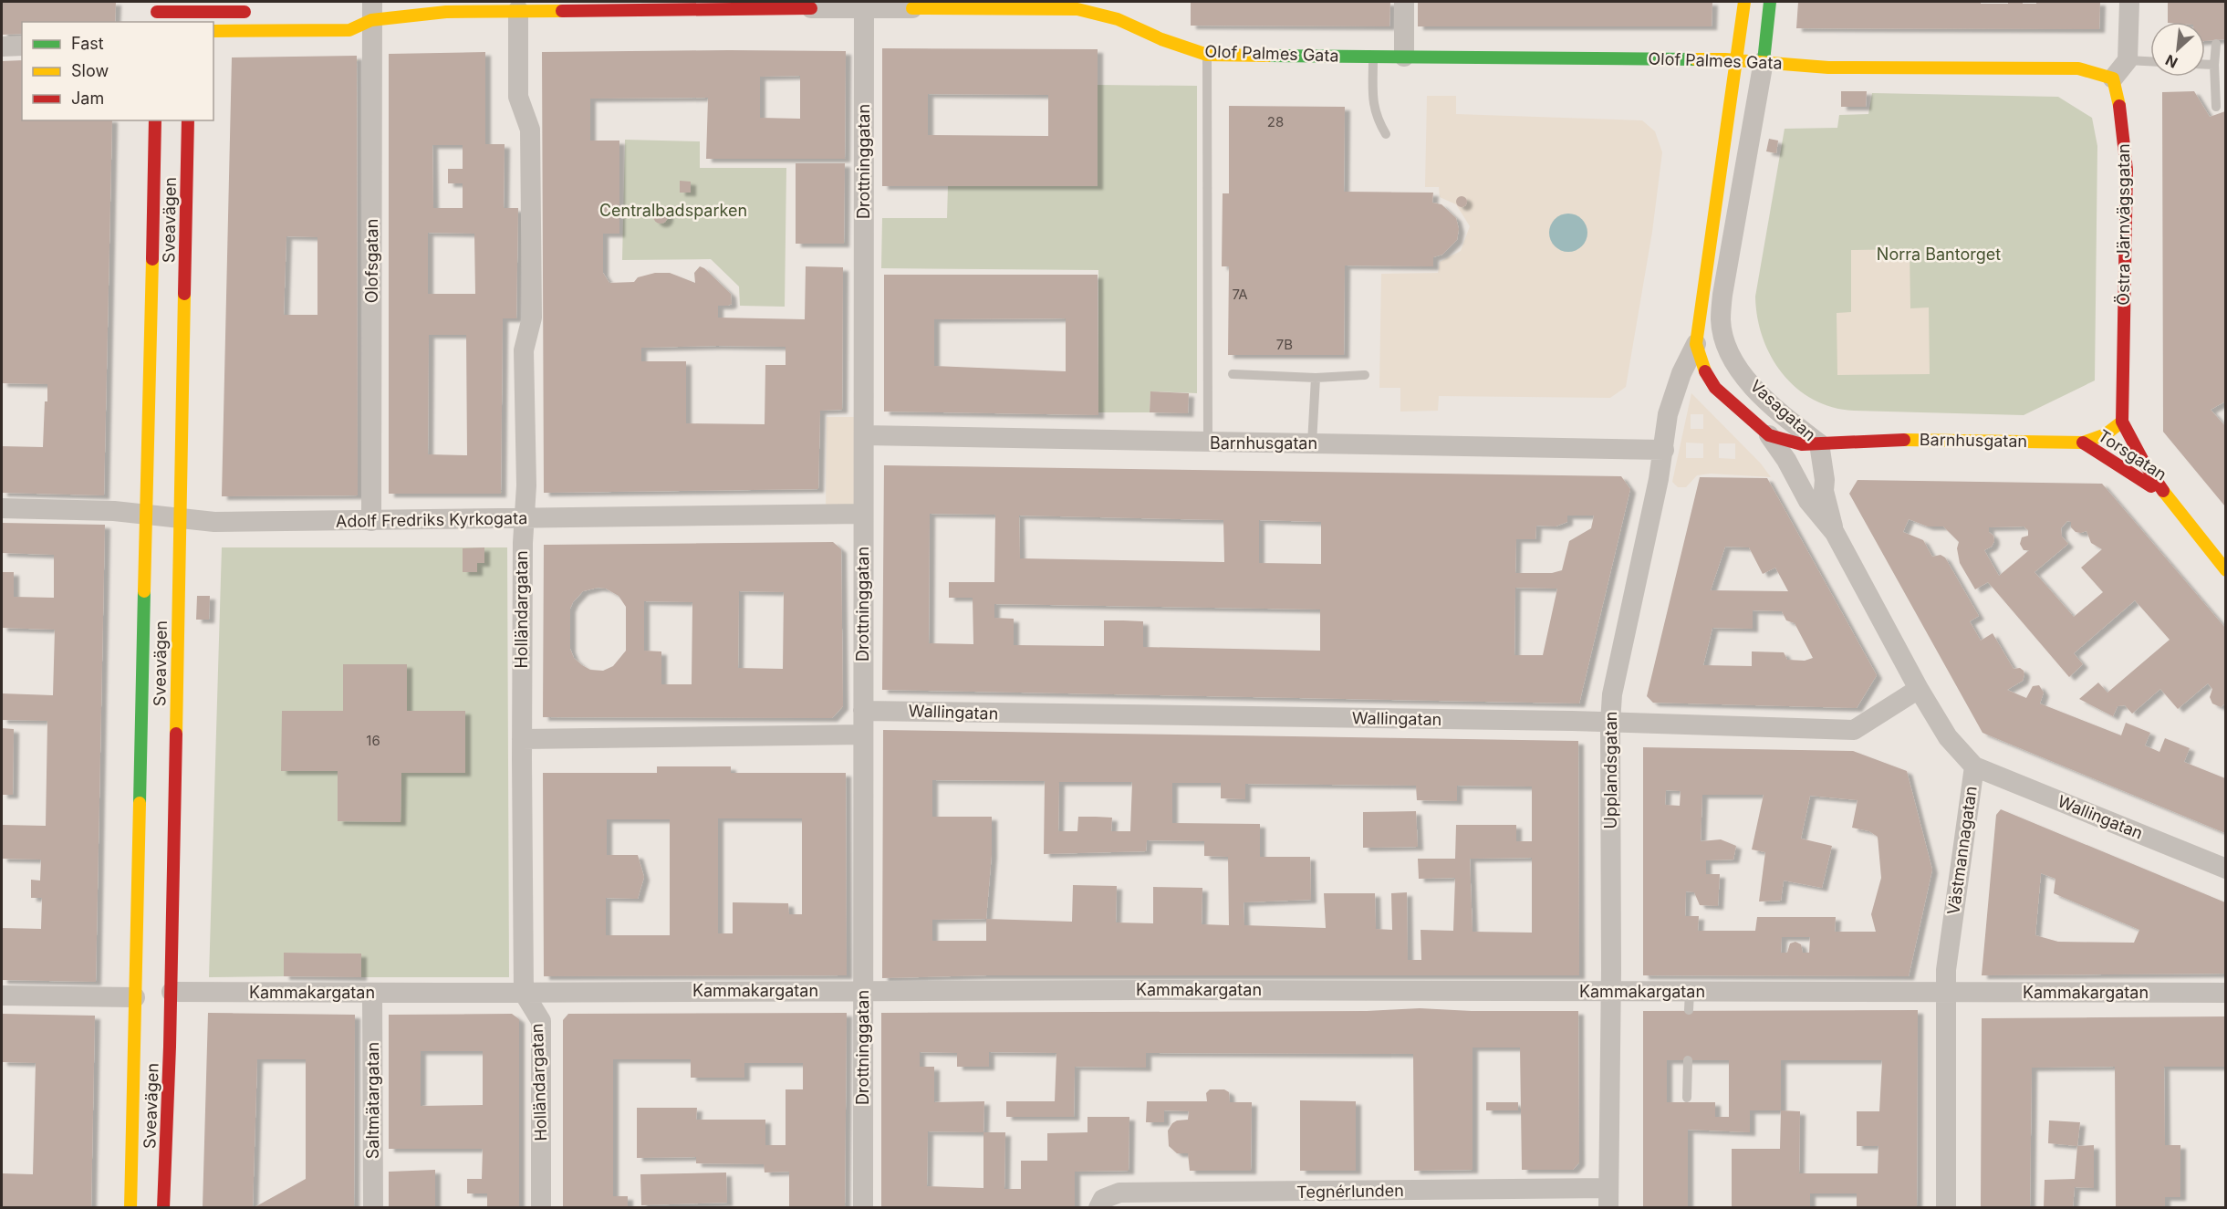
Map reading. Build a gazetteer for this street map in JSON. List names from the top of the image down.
{
  "streets": {
    "main road": [
      "Olof Palmes Gata",
      "Sveavägen",
      "Östra Järnvägsgatan",
      "Vasagatan",
      "Barnhusgatan",
      "Torsgatan"
    ],
    "street": [
      "Drottninggatan",
      "Olofsgatan",
      "Adolf Fredriks Kyrkogata",
      "Holländargatan",
      "Wallingatan",
      "Upplandsgatan",
      "Västmannagatan",
      "Kammakargatan",
      "Saltmätargatan",
      "Tegnérlunden"
    ]
  },
  "crossings": [
    ["Olof Palmes Gata", "Drottninggatan"],
    ["Olof Palmes Gata", "Östra Järnvägsgatan"],
    ["Olof Palmes Gata", "Olofsgatan"],
    ["Olof Palmes Gata", "Vasagatan"],
    ["Olof Palmes Gata", "Holländargatan"],
    ["Drottninggatan", "Barnhusgatan"],
    ["Drottninggatan", "Adolf Fredriks Kyrkogata"],
    ["Drottninggatan", "Wallingatan"],
    ["Drottninggatan", "Kammakargatan"],
    ["Sveavägen", "Adolf Fredriks Kyrkogata"],
    ["Sveavägen", "Kammakargatan"],
    ["Östra Järnvägsgatan", "Barnhusgatan"],
    ["Östra Järnvägsgatan", "Torsgatan"],
    ["Olofsgatan", "Adolf Fredriks Kyrkogata"],
    ["Vasagatan", "Barnhusgatan"],
    ["Vasagatan", "Upplandsgatan"],
    ["Vasagatan", "Västmannagatan"],
    ["Barnhusgatan", "Torsgatan"],
    ["Barnhusgatan", "Upplandsgatan"],
    ["Barnhusgatan", "Västmannagatan"],
    ["Adolf Fredriks Kyrkogata", "Holländargatan"],
    ["Holländargatan", "Kammakargatan"],
    ["Wallingatan", "Upplandsgatan"],
    ["Wallingatan", "Västmannagatan"],
    ["Upplandsgatan", "Kammakargatan"],
    ["Upplandsgatan", "Tegnérlunden"],
    ["Västmannagatan", "Kammakargatan"],
    ["Kammakargatan", "Saltmätargatan"]
  ],
  "parks": ["Centralbadsparken", "Norra Bantorget"],
  "house_numbers": [
    "28",
    "7A",
    "7B",
    "16"
  ],
  "legend": ["Fast", "Slow", "Jam"],
  "north": "bottom left"
}
